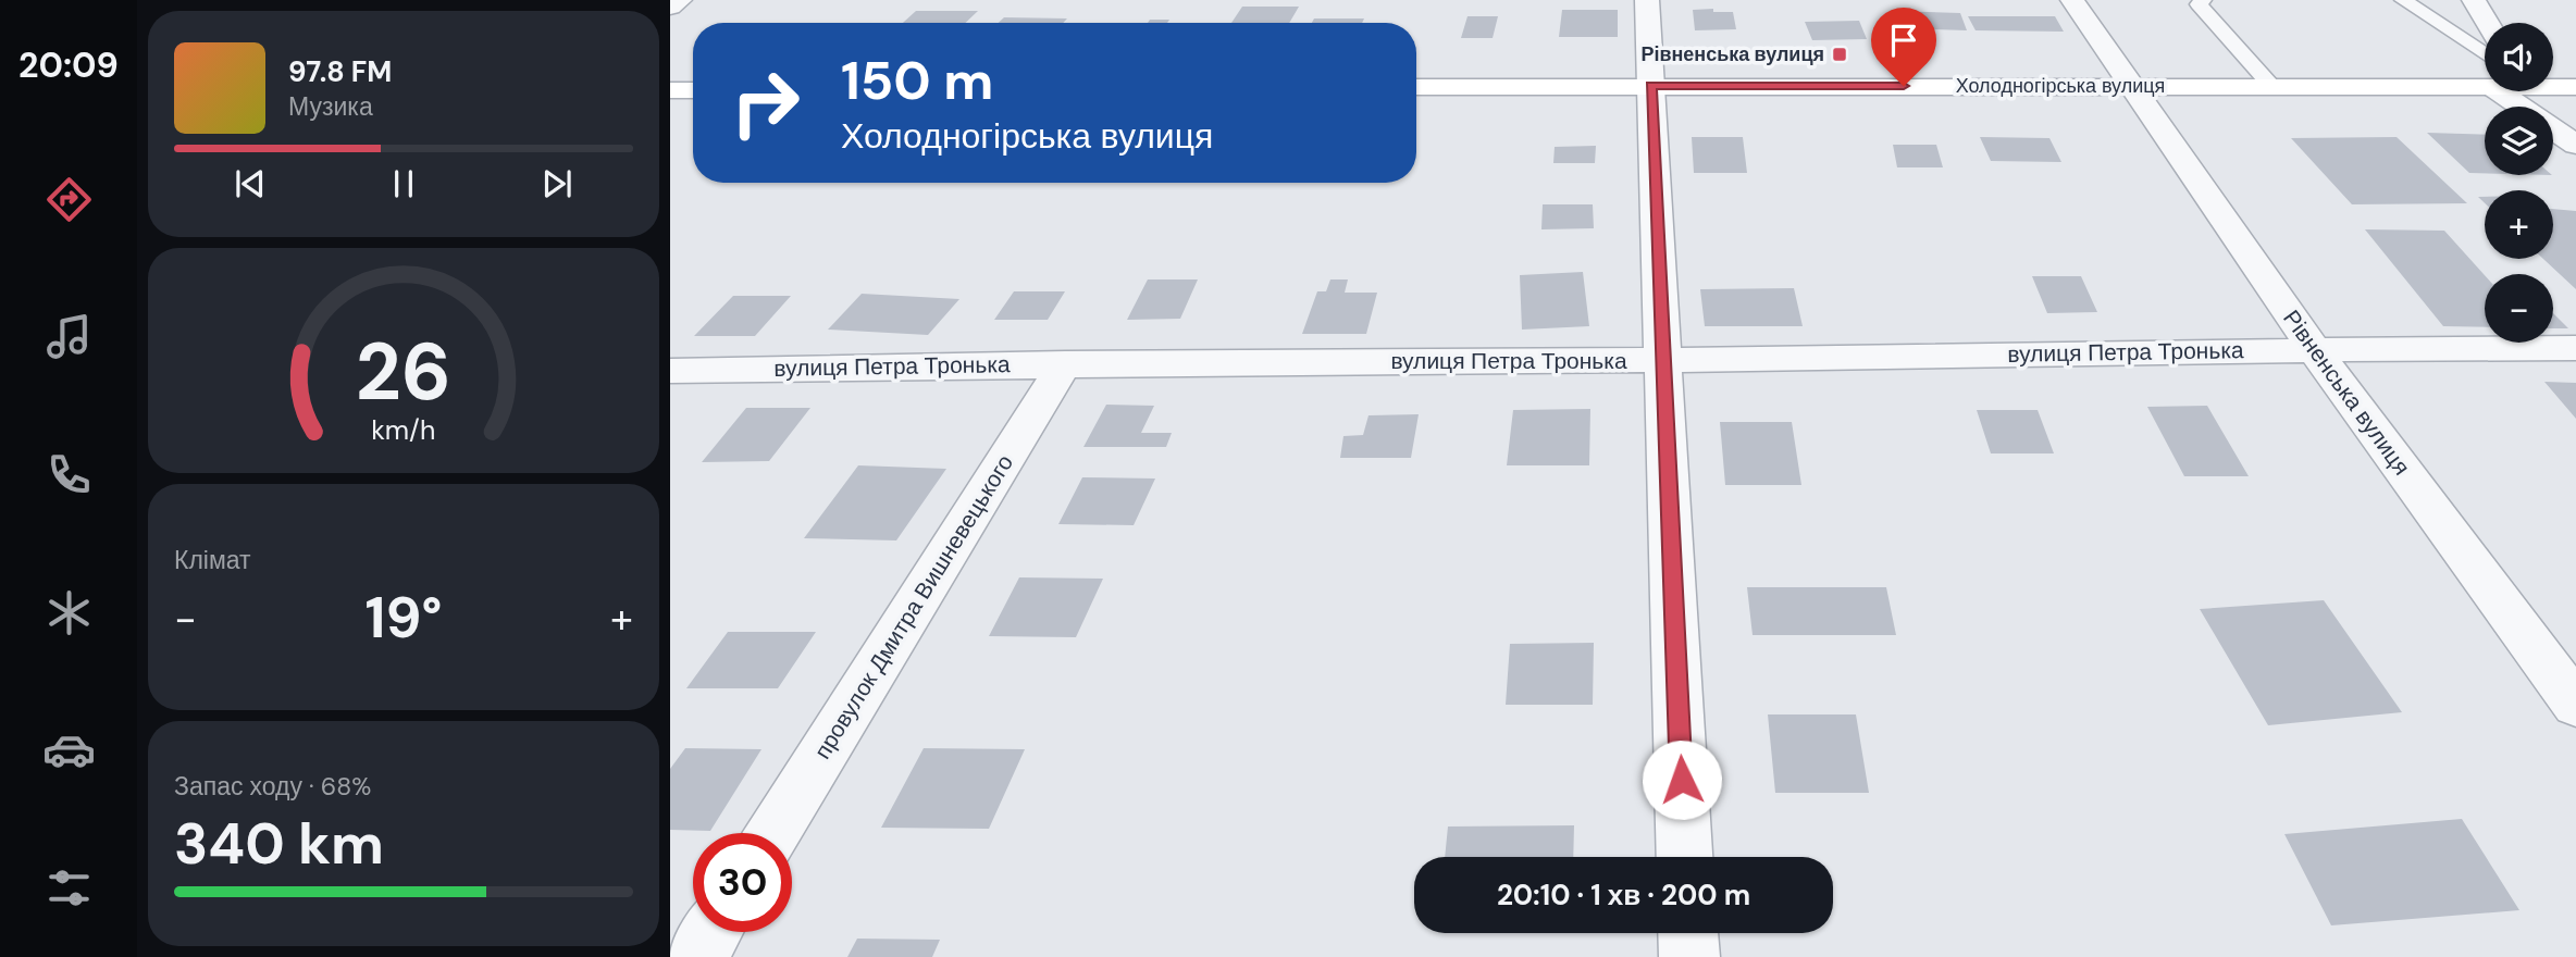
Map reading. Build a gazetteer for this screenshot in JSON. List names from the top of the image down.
{
  "streets": {
    "main road": ["Холодногірська вулиця"],
    "street": ["вулиця Петра Тронька", "Рівненська вулиця", "провулок Дмитра Вишневецького"]
  },
  "crossings": [
    ["Холодногірська вулиця", "Рівненська вулиця"],
    ["вулиця Петра Тронька", "Рівненська вулиця"],
    ["вулиця Петра Тронька", "провулок Дмитра Вишневецького"]
  ],
  "places": {
    "transit": ["Рівненська вулиця"]
  },
  "page": {
    "tabs": "20:09",
    "map_buttons": ["+", "−"],
    "turn": ["150 m", "Холодногірська вулиця"],
    "song": ["97.8 FM", "Музика"],
    "tile": [
      "Клімат",
      ["Запас ходу · 68%", "340 km"]
    ],
    "heat": ["−", "19°", "+"],
    "limit": "30",
    "trip": "20:10 · 1 хв · 200 m",
    "gauge": ["26", "km/h"]
  }
}
